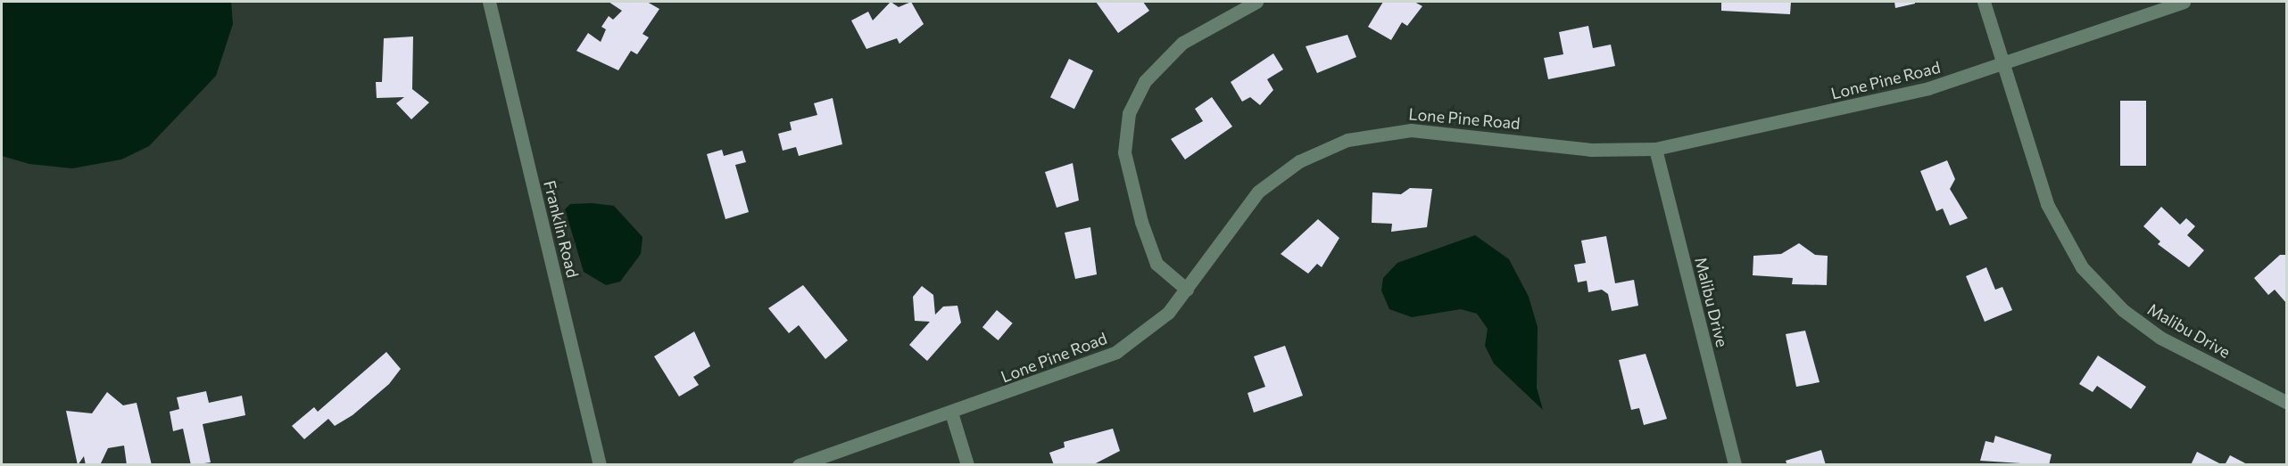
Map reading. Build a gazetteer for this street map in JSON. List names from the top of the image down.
{
  "streets": {
    "street": ["Lone Pine Road", "Franklin Road", "Malibu Drive"]
  },
  "crossings": [
    ["Lone Pine Road", "Malibu Drive"]
  ]
}
